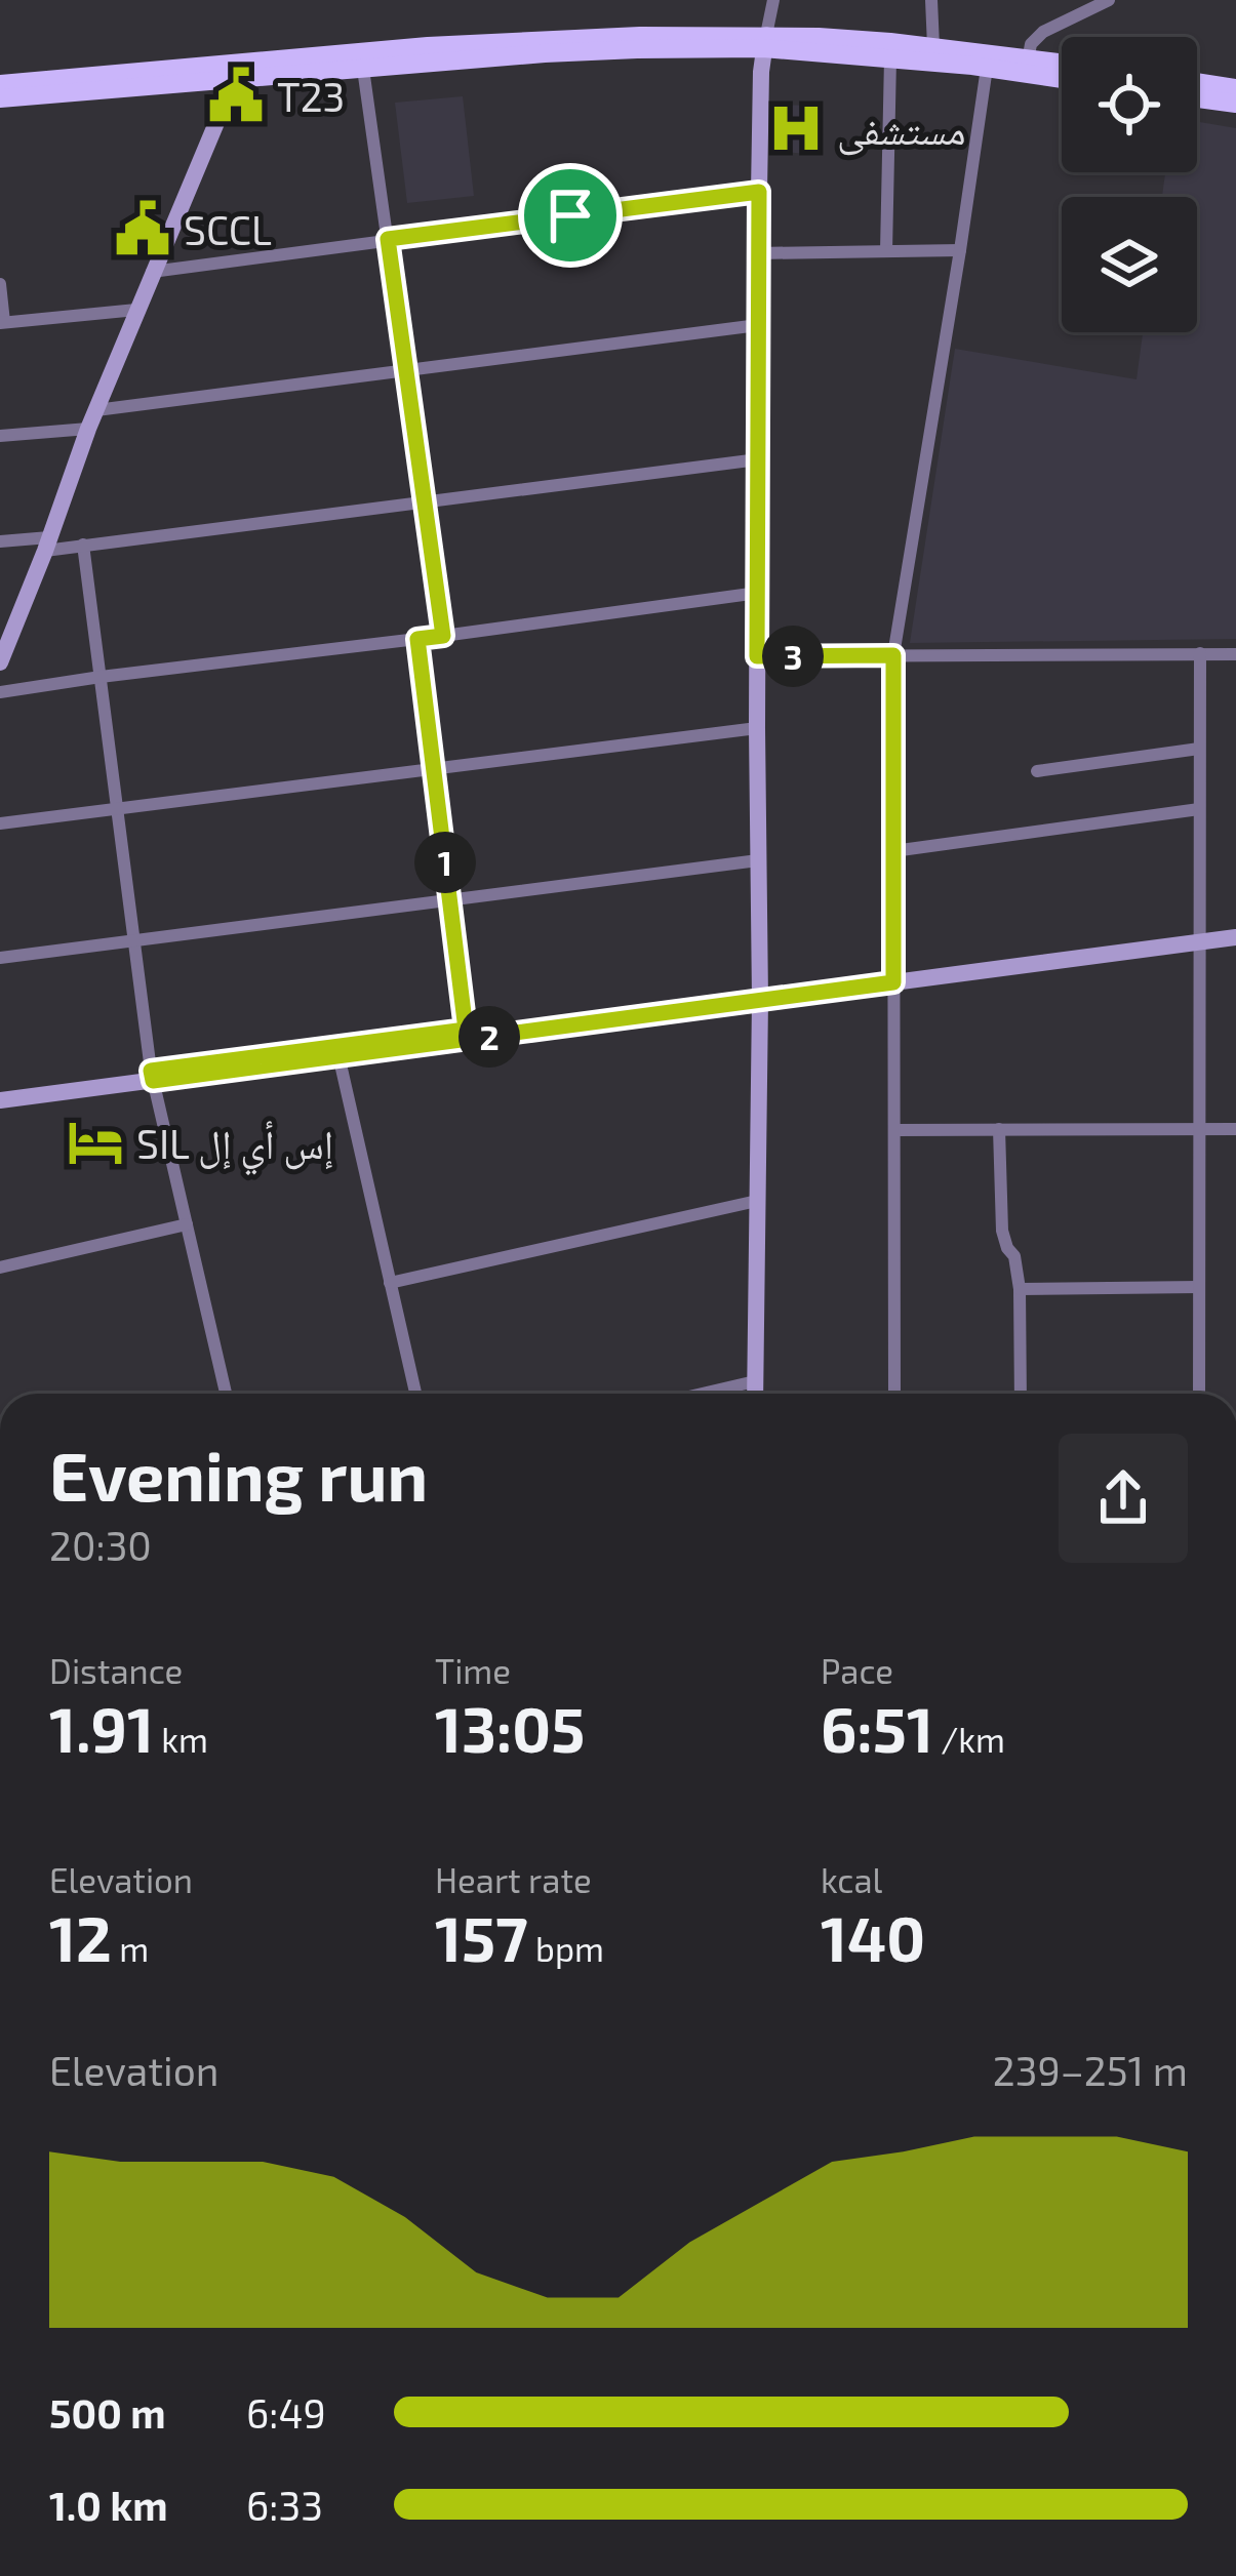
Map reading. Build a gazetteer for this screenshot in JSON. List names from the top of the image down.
{
  "places": {
    "public building": ["T23", "SCCL"],
    "hospital": ["مستشفى"],
    "hotel": ["SIL إس أي إل"]
  },
  "page": {
    "pins": ["3", "1", "2"],
    "heading": ["Evening run", "20:30"],
    "stats": [
      ["Distance", "1.91 km"],
      ["Time", "13:05"],
      ["Pace", "6:51 /km"],
      ["Elevation", "12 m"],
      ["Heart rate", "157 bpm"],
      ["kcal", "140"]
    ],
    "chart": ["Elevation", "239–251 m"],
    "list": [
      {
        "name": "500 m",
        "note": "6:49"
      },
      {
        "name": "1.0 km",
        "note": "6:33"
      }
    ]
  }
}
